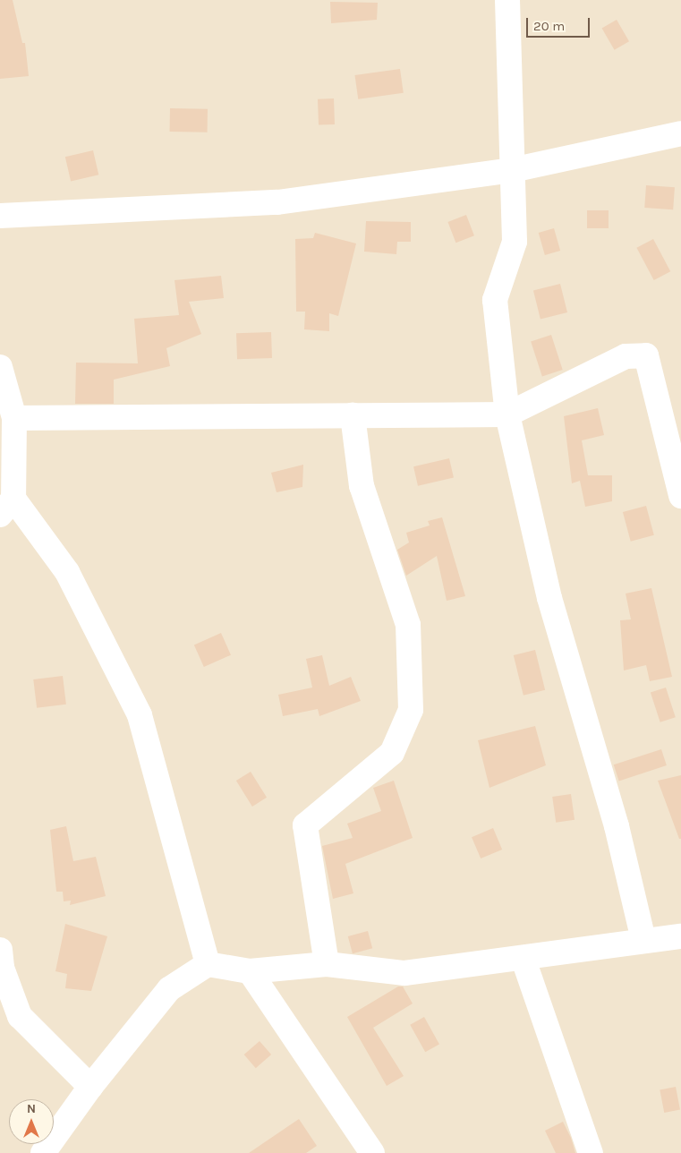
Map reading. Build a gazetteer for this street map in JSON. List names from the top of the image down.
{
  "scale_bar": "20 m",
  "north": "top"
}
